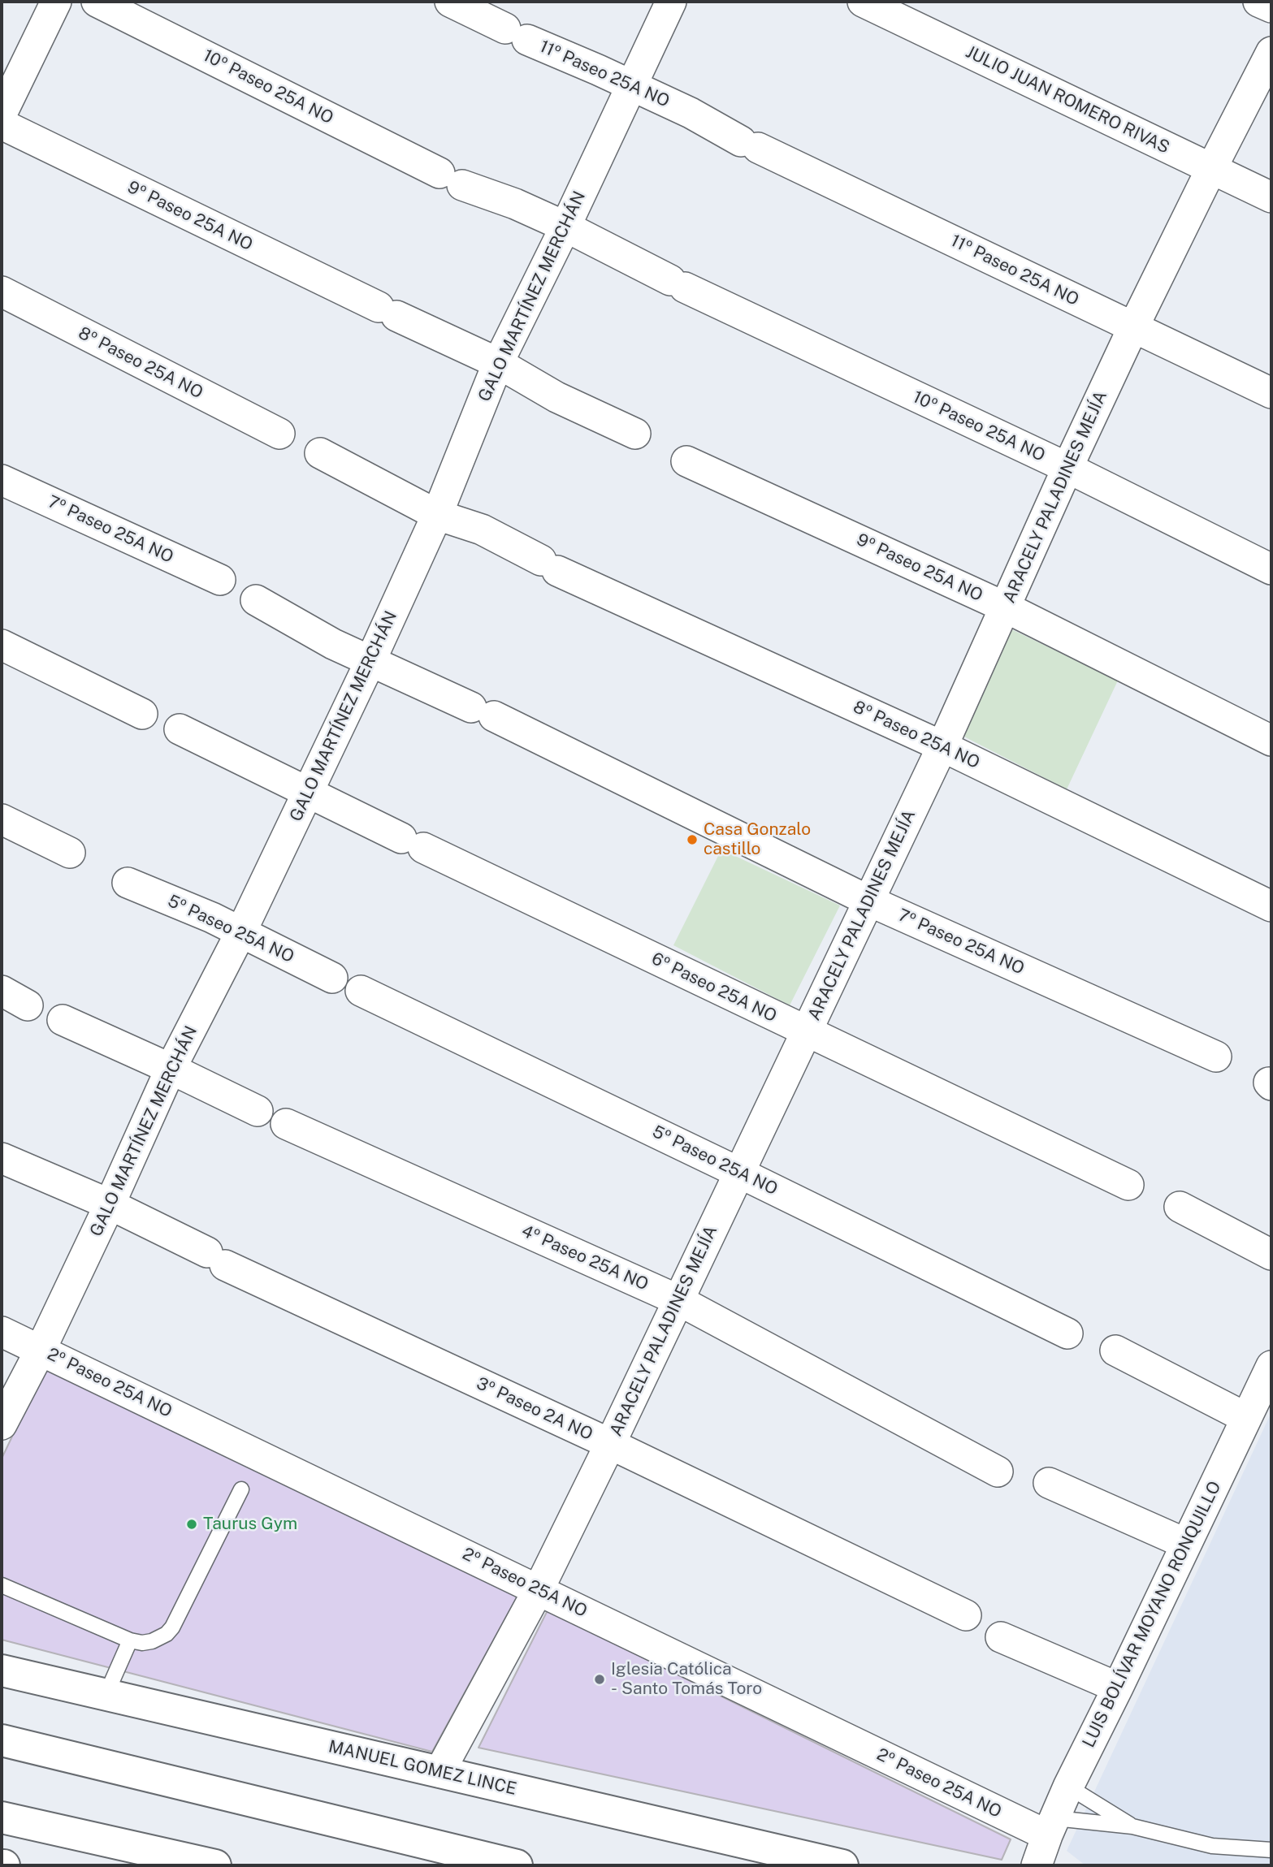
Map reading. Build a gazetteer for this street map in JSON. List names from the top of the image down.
{
  "streets": {
    "main road": ["MANUEL GOMEZ LINCE"],
    "street": [
      "11º Paseo 25A NO",
      "10º Paseo 25A NO",
      "JULIO JUAN ROMERO RIVAS",
      "9º Paseo 25A NO",
      "GALO MARTÍNEZ MERCHÁN",
      "8º Paseo 25A NO",
      "ARACELY PALADINES MEJÍA",
      "7º Paseo 25A NO",
      "5º Paseo 25A NO",
      "6º Paseo 25A NO",
      "4º Paseo 25A NO",
      "2º Paseo 25A NO",
      "3º Paseo 2A NO",
      "LUIS BOLÍVAR MOYANO RONQUILLO"
    ]
  },
  "crossings": [
    ["11º Paseo 25A NO", "GALO MARTÍNEZ MERCHÁN"],
    ["11º Paseo 25A NO", "ARACELY PALADINES MEJÍA"],
    ["10º Paseo 25A NO", "GALO MARTÍNEZ MERCHÁN"],
    ["10º Paseo 25A NO", "ARACELY PALADINES MEJÍA"],
    ["JULIO JUAN ROMERO RIVAS", "ARACELY PALADINES MEJÍA"],
    ["9º Paseo 25A NO", "GALO MARTÍNEZ MERCHÁN"],
    ["9º Paseo 25A NO", "ARACELY PALADINES MEJÍA"],
    ["GALO MARTÍNEZ MERCHÁN", "8º Paseo 25A NO"],
    ["GALO MARTÍNEZ MERCHÁN", "7º Paseo 25A NO"],
    ["GALO MARTÍNEZ MERCHÁN", "5º Paseo 25A NO"],
    ["GALO MARTÍNEZ MERCHÁN", "6º Paseo 25A NO"],
    ["GALO MARTÍNEZ MERCHÁN", "2º Paseo 25A NO"],
    ["GALO MARTÍNEZ MERCHÁN", "3º Paseo 2A NO"],
    ["8º Paseo 25A NO", "ARACELY PALADINES MEJÍA"],
    ["ARACELY PALADINES MEJÍA", "7º Paseo 25A NO"],
    ["ARACELY PALADINES MEJÍA", "5º Paseo 25A NO"],
    ["ARACELY PALADINES MEJÍA", "6º Paseo 25A NO"],
    ["ARACELY PALADINES MEJÍA", "4º Paseo 25A NO"],
    ["ARACELY PALADINES MEJÍA", "2º Paseo 25A NO"],
    ["ARACELY PALADINES MEJÍA", "3º Paseo 2A NO"],
    ["ARACELY PALADINES MEJÍA", "MANUEL GOMEZ LINCE"],
    ["2º Paseo 25A NO", "LUIS BOLÍVAR MOYANO RONQUILLO"]
  ],
  "places": ["Casa Gonzalo castillo", "Taurus Gym", "Iglesia Católica - Santo Tomás Toro"]
}
